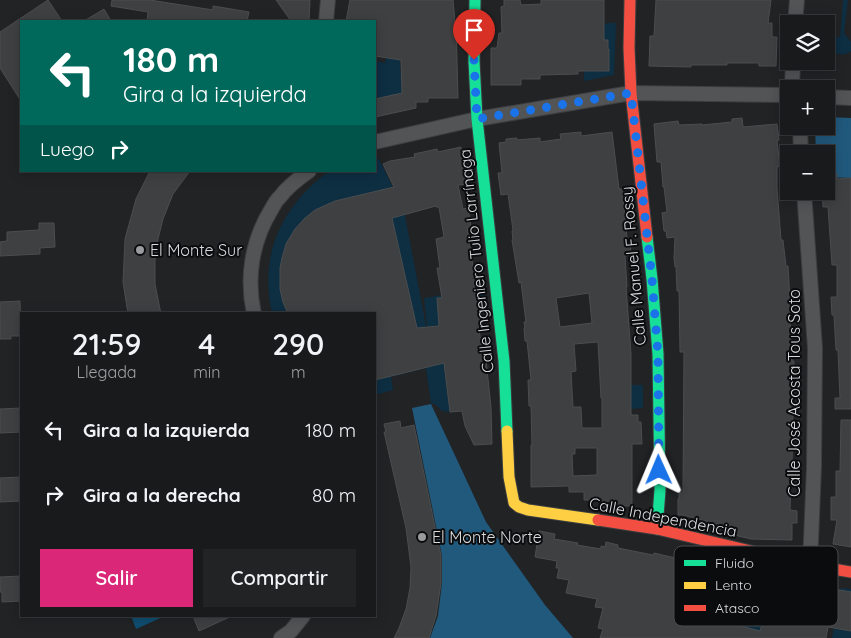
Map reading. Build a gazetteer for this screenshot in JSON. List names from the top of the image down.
{
  "streets": {
    "street": [
      "Calle Ingeniero Tulio Larrínaga",
      "Calle Manuel F. Rossy",
      "Calle José Acosta Tous Soto",
      "Calle Independencia"
    ]
  },
  "crossings": [
    ["Calle Ingeniero Tulio Larrínaga", "Calle Independencia"],
    ["Calle Manuel F. Rossy", "Calle Independencia"]
  ],
  "places": ["El Monte Sur", "El Monte Norte"],
  "legend": ["Fluido", "Lento", "Atasco"],
  "page": {
    "map_buttons": ["+", "−"],
    "turn": ["180 m", "Gira a la izquierda"],
    "then": "Luego",
    "eta": [
      "21:59",
      "Llegada",
      "4",
      "min",
      "290",
      "m"
    ],
    "list": [
      {
        "name": "Gira a la izquierda",
        "value": "180 m"
      },
      {
        "name": "Gira a la derecha",
        "value": "80 m"
      }
    ],
    "buttons": ["Salir", "Compartir"]
  }
}
